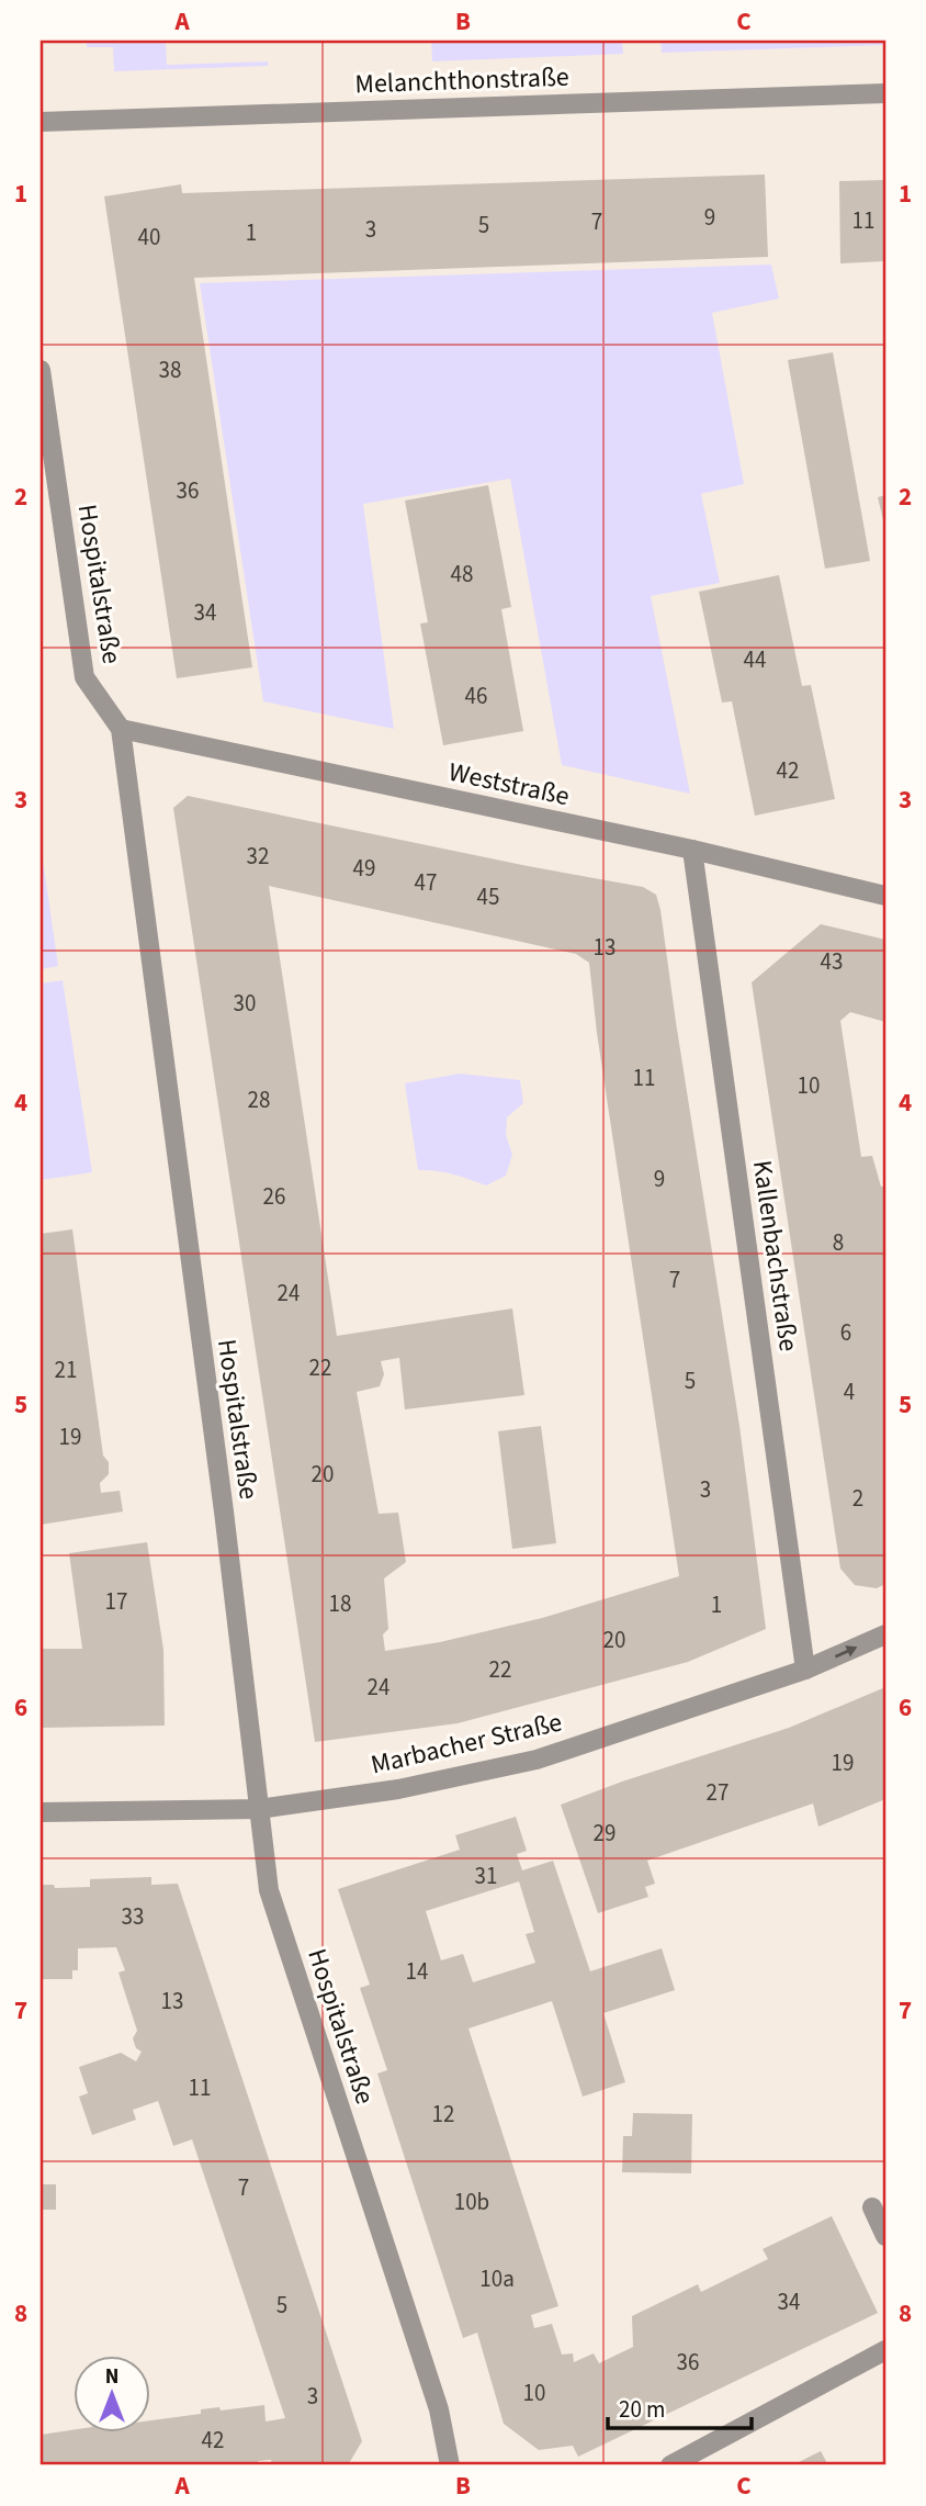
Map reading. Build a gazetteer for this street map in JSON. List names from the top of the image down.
{
  "streets": {
    "street": [
      "Melanchthonstraße",
      "Hospitalstraße",
      "Weststraße",
      "Kallenbachstraße",
      "Marbacher Straße"
    ]
  },
  "crossings": [
    ["Hospitalstraße", "Weststraße"],
    ["Hospitalstraße", "Marbacher Straße"],
    ["Weststraße", "Kallenbachstraße"],
    ["Kallenbachstraße", "Marbacher Straße"]
  ],
  "house_numbers": [
    "9",
    "11",
    "7",
    "5",
    "3",
    "1",
    "40",
    "38",
    "36",
    "48",
    "34",
    "44",
    "46",
    "42",
    "32",
    "49",
    "47",
    "45",
    "13",
    "43",
    "30",
    "11",
    "10",
    "28",
    "9",
    "26",
    "8",
    "7",
    "24",
    "6",
    "22",
    "21",
    "5",
    "4",
    "19",
    "20",
    "3",
    "2",
    "17",
    "18",
    "1",
    "20",
    "22",
    "24",
    "19",
    "27",
    "29",
    "31",
    "33",
    "14",
    "13",
    "11",
    "12",
    "7",
    "10b",
    "10a",
    "34",
    "5",
    "36",
    "10",
    "3",
    "42"
  ],
  "scale_bar": "20 m",
  "north": "top",
  "grid": {
    "columns": ["A", "B", "C"],
    "rows": [
      "1",
      "2",
      "3",
      "4",
      "5",
      "6",
      "7",
      "8"
    ]
  }
}
